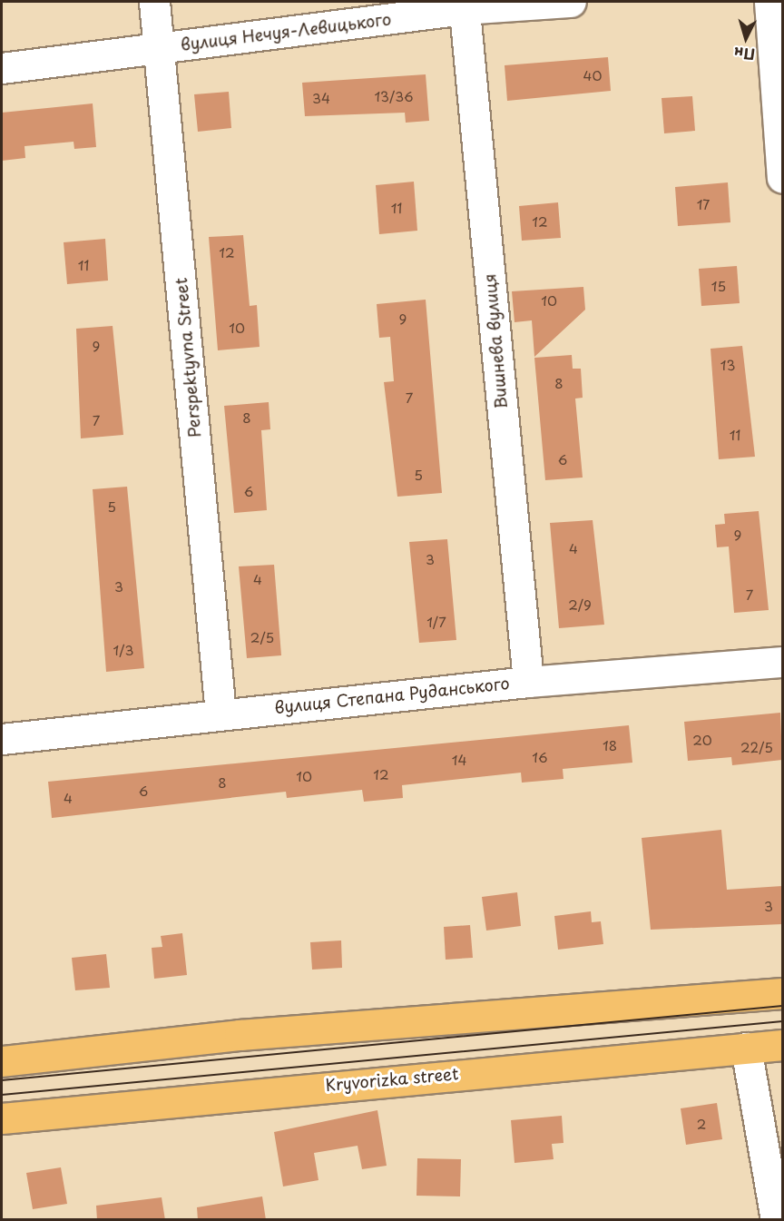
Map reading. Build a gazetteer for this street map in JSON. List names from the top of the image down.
{
  "streets": {
    "main road": ["Kryvorizka street"],
    "street": [
      "вулиця Нечуя-Левицького",
      "Вишнева вулиця",
      "Perspektyvna Street",
      "вулиця Степана Руданського"
    ]
  },
  "crossings": [
    ["вулиця Нечуя-Левицького", "Вишнева вулиця"],
    ["вулиця Нечуя-Левицького", "Perspektyvna Street"],
    ["Вишнева вулиця", "вулиця Степана Руданського"],
    ["Perspektyvna Street", "вулиця Степана Руданського"]
  ],
  "house_numbers": [
    "40",
    "13/36",
    "34",
    "17",
    "11",
    "12",
    "12",
    "11",
    "15",
    "10",
    "9",
    "10",
    "9",
    "13",
    "8",
    "7",
    "8",
    "7",
    "11",
    "6",
    "5",
    "6",
    "5",
    "9",
    "4",
    "3",
    "4",
    "3",
    "7",
    "2/9",
    "1/7",
    "2/5",
    "1/3",
    "20",
    "18",
    "22/5",
    "16",
    "14",
    "12",
    "10",
    "8",
    "6",
    "4",
    "3",
    "2"
  ],
  "north": "bottom"
}
